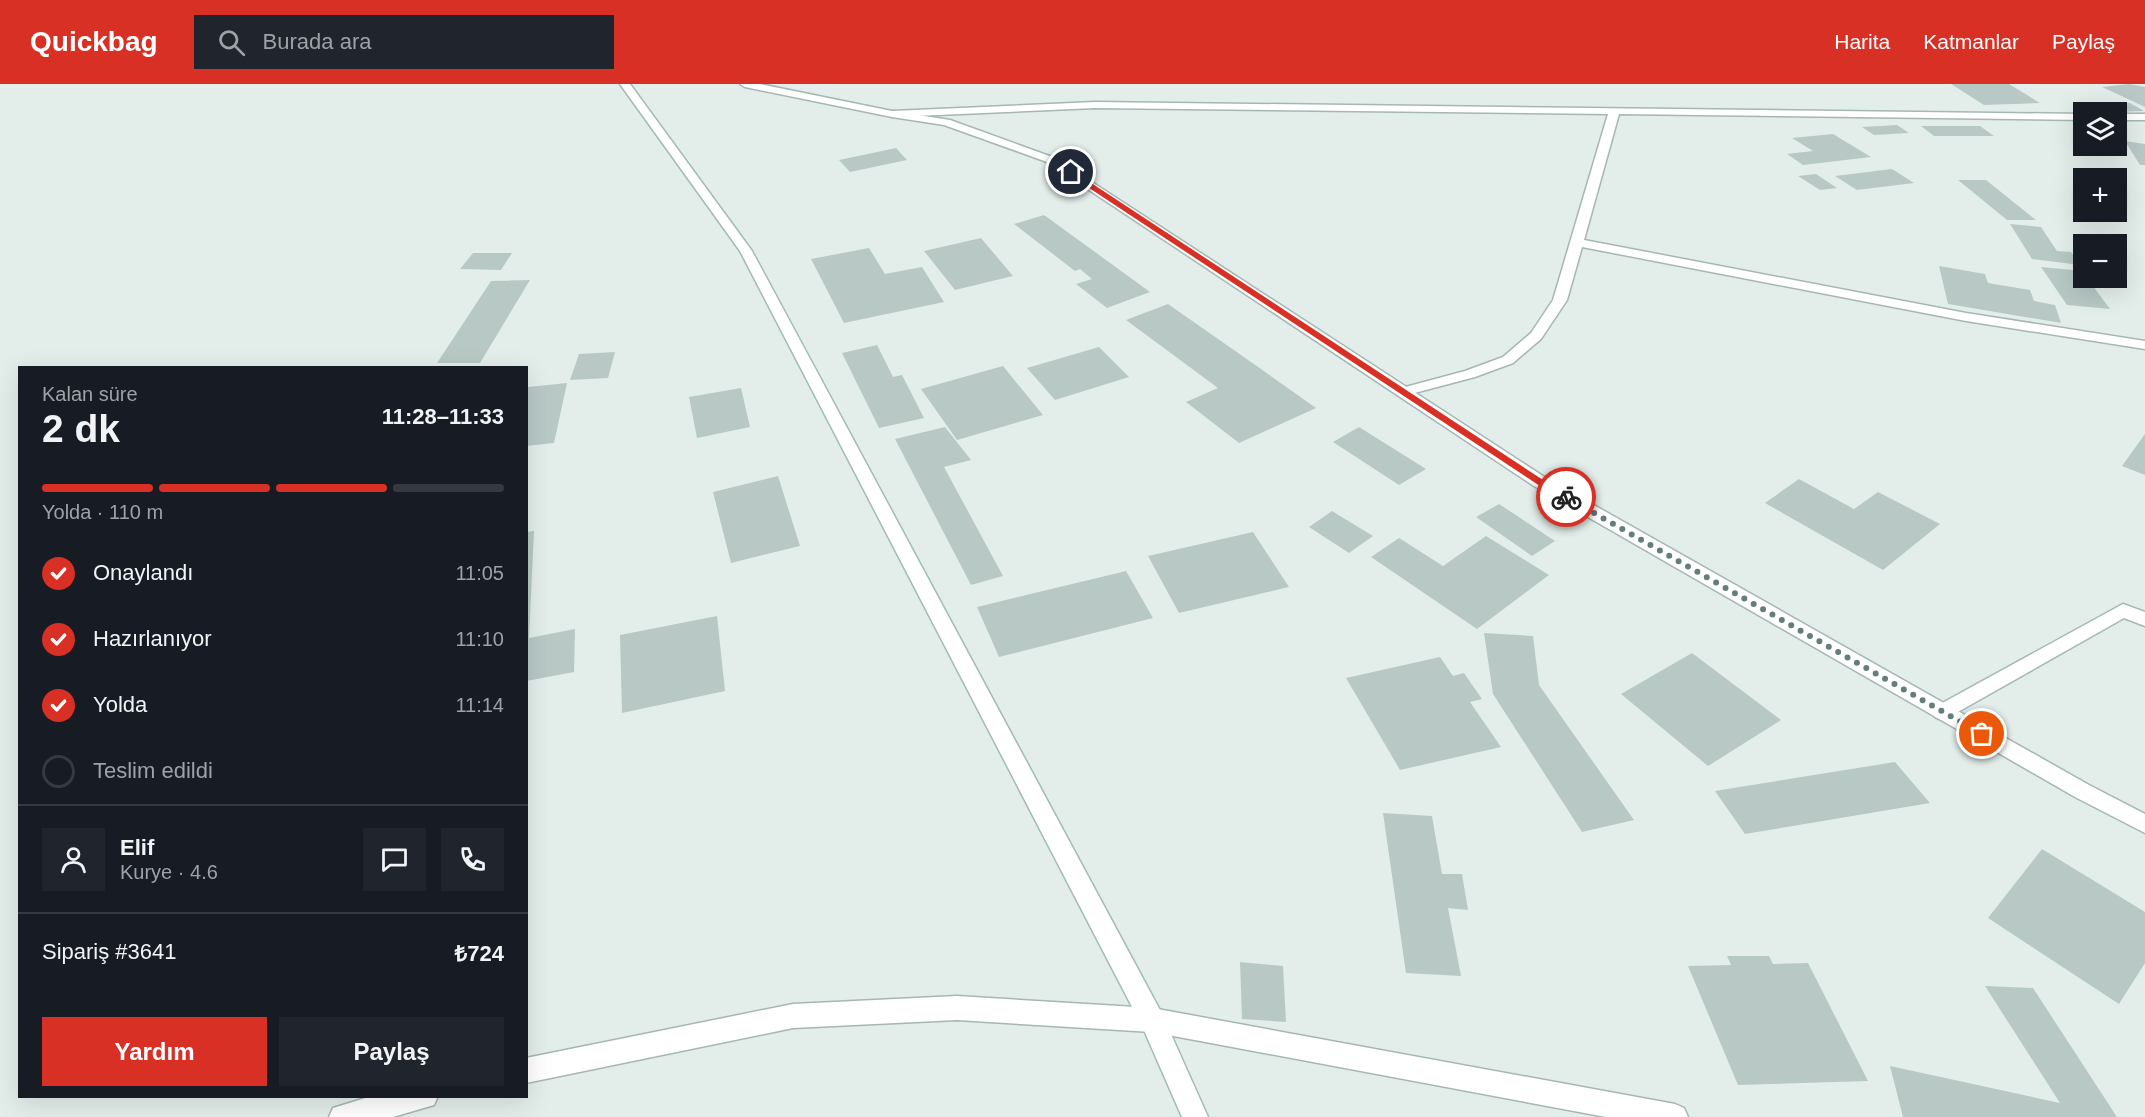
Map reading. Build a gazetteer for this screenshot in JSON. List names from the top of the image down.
{
  "page": {
    "header": "Quickbag",
    "search": "Burada ara",
    "nav": ["Harita", "Katmanlar", "Paylaş"],
    "map_buttons": ["+", "−"],
    "heading": ["2 dk", "Kalan süre", "11:28–11:33"],
    "panel": [
      "Elif",
      "Kurye · 4.6",
      "Sipariş #3641",
      "₺724"
    ],
    "bar": "Yolda · 110 m",
    "list": [
      ["Onaylandı", "11:05"],
      ["Hazırlanıyor", "11:10"],
      ["Yolda", "11:14"],
      "Teslim edildi"
    ],
    "buttons": ["Yardım", "Paylaş"]
  }
}
